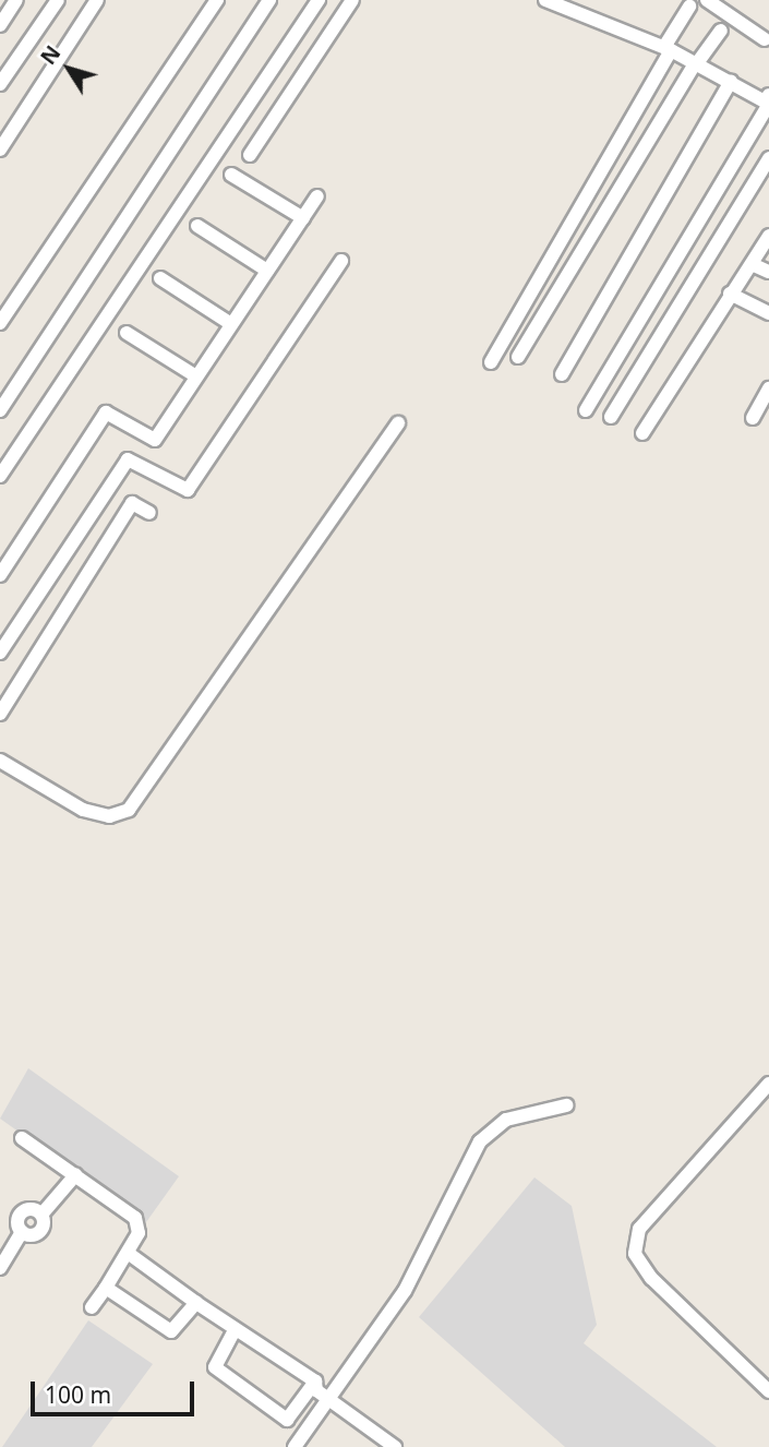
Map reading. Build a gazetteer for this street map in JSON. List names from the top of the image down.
{
  "scale_bar": "100 m",
  "north": "top left"
}
